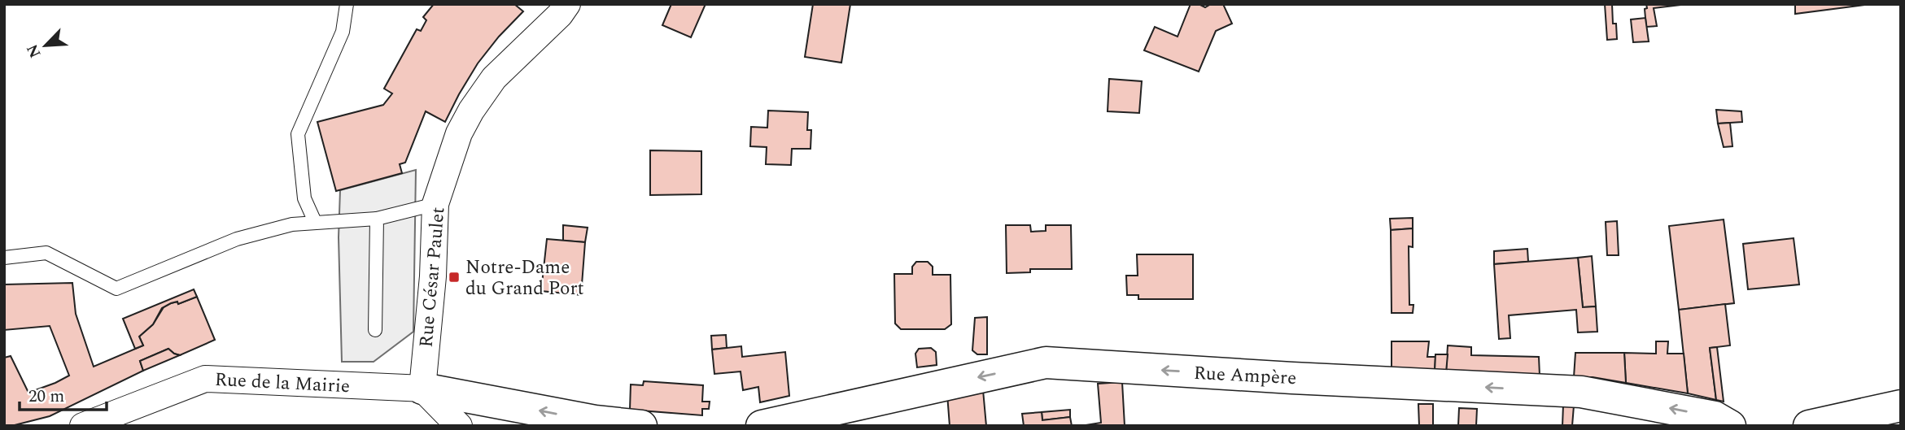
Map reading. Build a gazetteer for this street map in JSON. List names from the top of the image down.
{
  "streets": {
    "street": ["Rue César Paulet", "Rue Ampère", "Rue de la Mairie"]
  },
  "crossings": [
    ["Rue César Paulet", "Rue de la Mairie"]
  ],
  "one_way": ["Rue Ampère"],
  "places": {
    "transit": ["Notre-Dame du Grand Port"]
  },
  "scale_bar": "20 m",
  "north": "bottom left"
}
